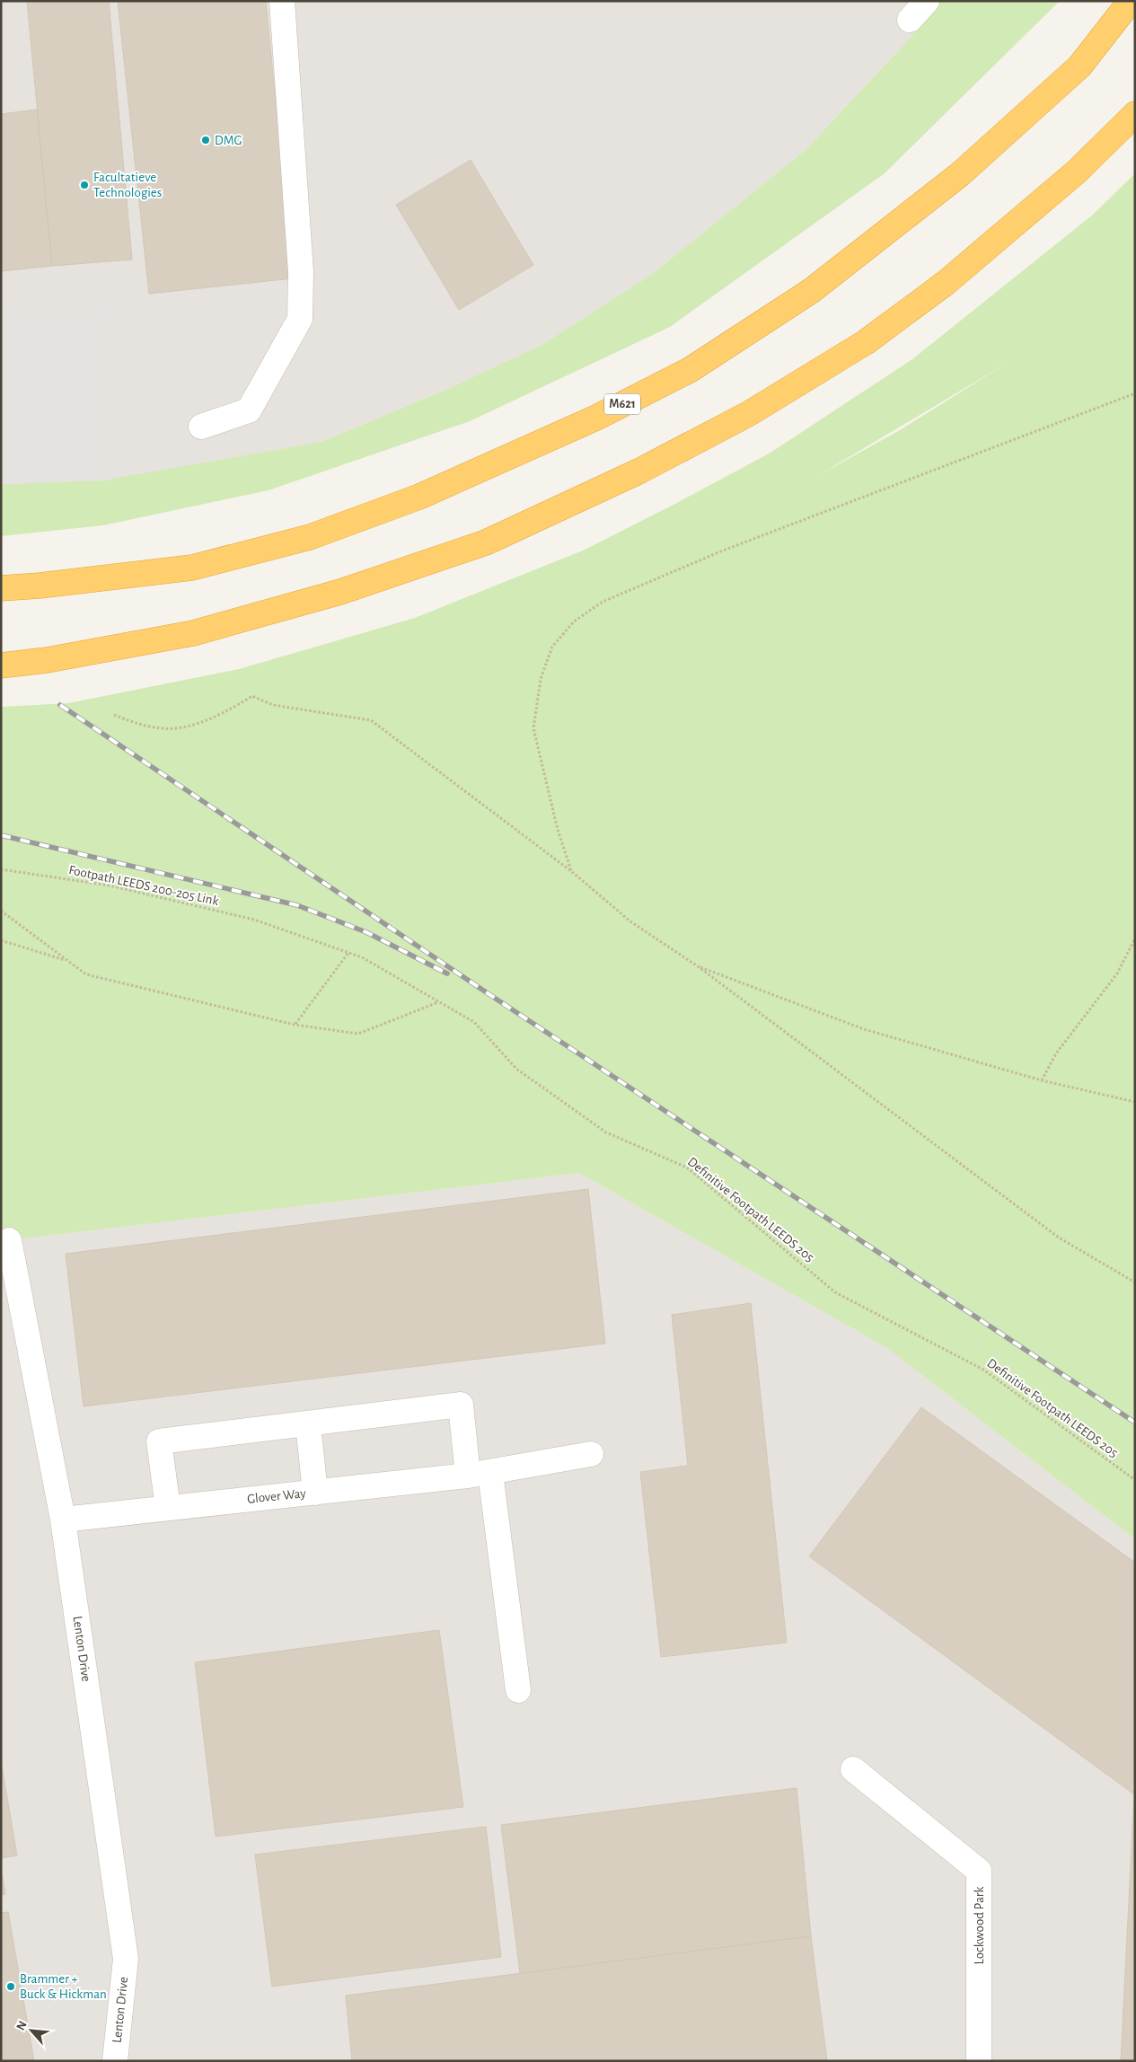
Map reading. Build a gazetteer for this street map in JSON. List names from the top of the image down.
{
  "streets": {
    "highway": ["M621"],
    "street": ["Glover Way", "Lenton Drive", "Lockwood Park"],
    "path": ["Footpath LEEDS 200-205 Link", "Definitive Footpath LEEDS 205"]
  },
  "crossings": [
    ["Footpath LEEDS 200-205 Link", "Definitive Footpath LEEDS 205"],
    ["Glover Way", "Lenton Drive"]
  ],
  "places": ["DMG", "Facultatieve Technologies", "Brammer + Buck & Hickman"],
  "north": "top left"
}
